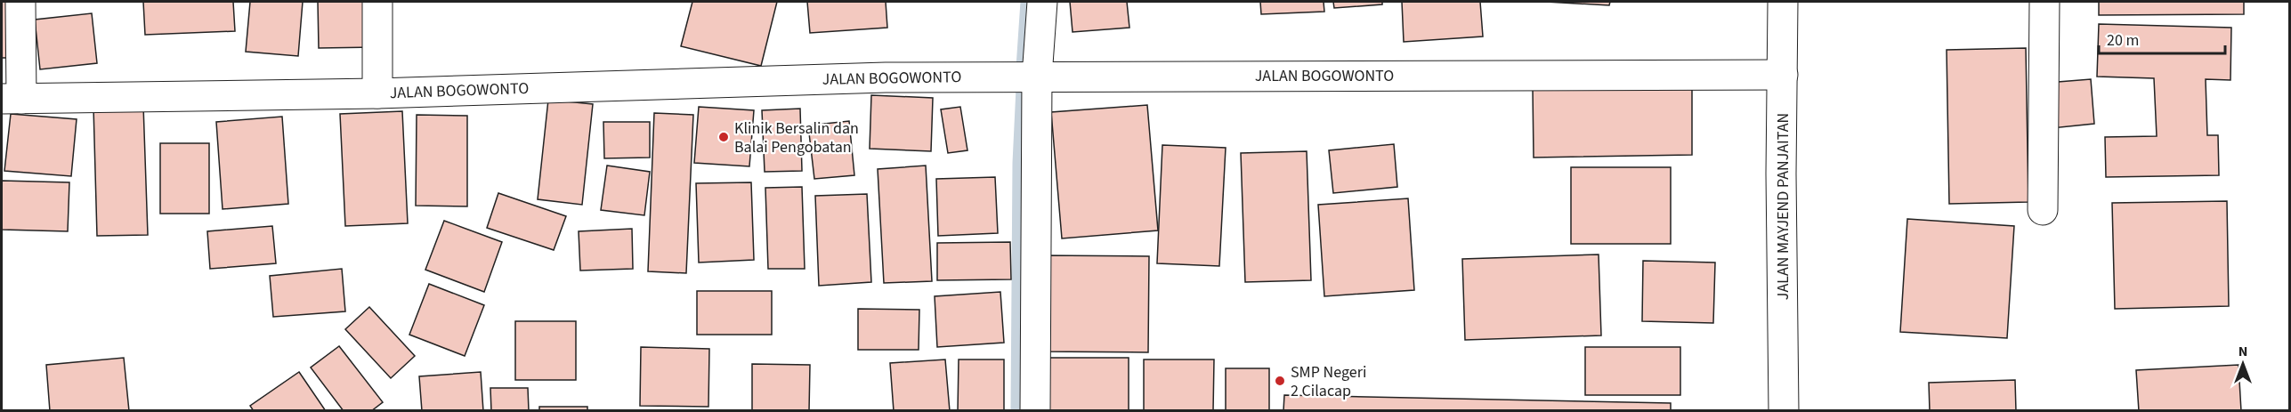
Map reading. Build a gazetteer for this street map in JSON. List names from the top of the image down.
{
  "streets": {
    "main road": ["JALAN BOGOWONTO", "JALAN MAYJEND PANJAITAN"]
  },
  "crossings": [
    ["JALAN BOGOWONTO", "JALAN MAYJEND PANJAITAN"]
  ],
  "places": ["Klinik Bersalin dan Balai Pengobatan", "SMP Negeri 2 Cilacap"],
  "scale_bar": "20 m",
  "north": "top"
}
